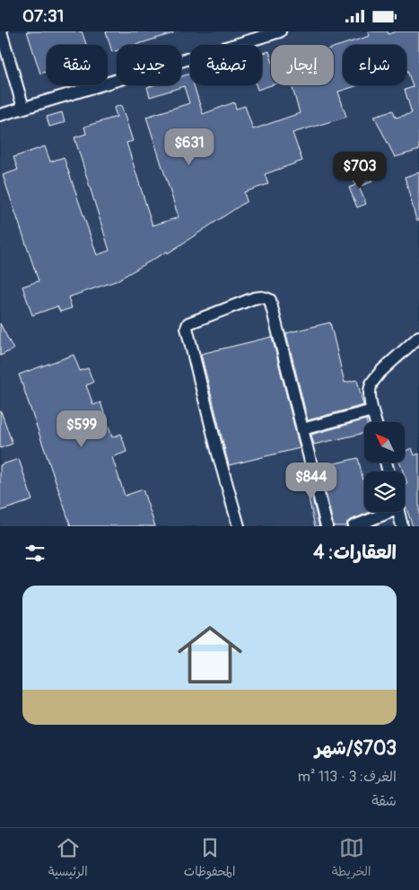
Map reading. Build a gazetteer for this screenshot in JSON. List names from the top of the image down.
{
  "north": "top left",
  "page": {
    "status": "07:31",
    "chip": [
      "شراء",
      "إيجار",
      "تصفية",
      "جديد",
      "شقة"
    ],
    "price": [
      "$631",
      "$703",
      "$599",
      "$844"
    ],
    "heading": "العقارات: 4",
    "list": [
      {
        "name": "$703/شهر",
        "note": "الغرف: 3 · 113 m² · شقة"
      }
    ],
    "tabs": ["الخريطة", "المحفوظات", "الرئيسية"]
  }
}
